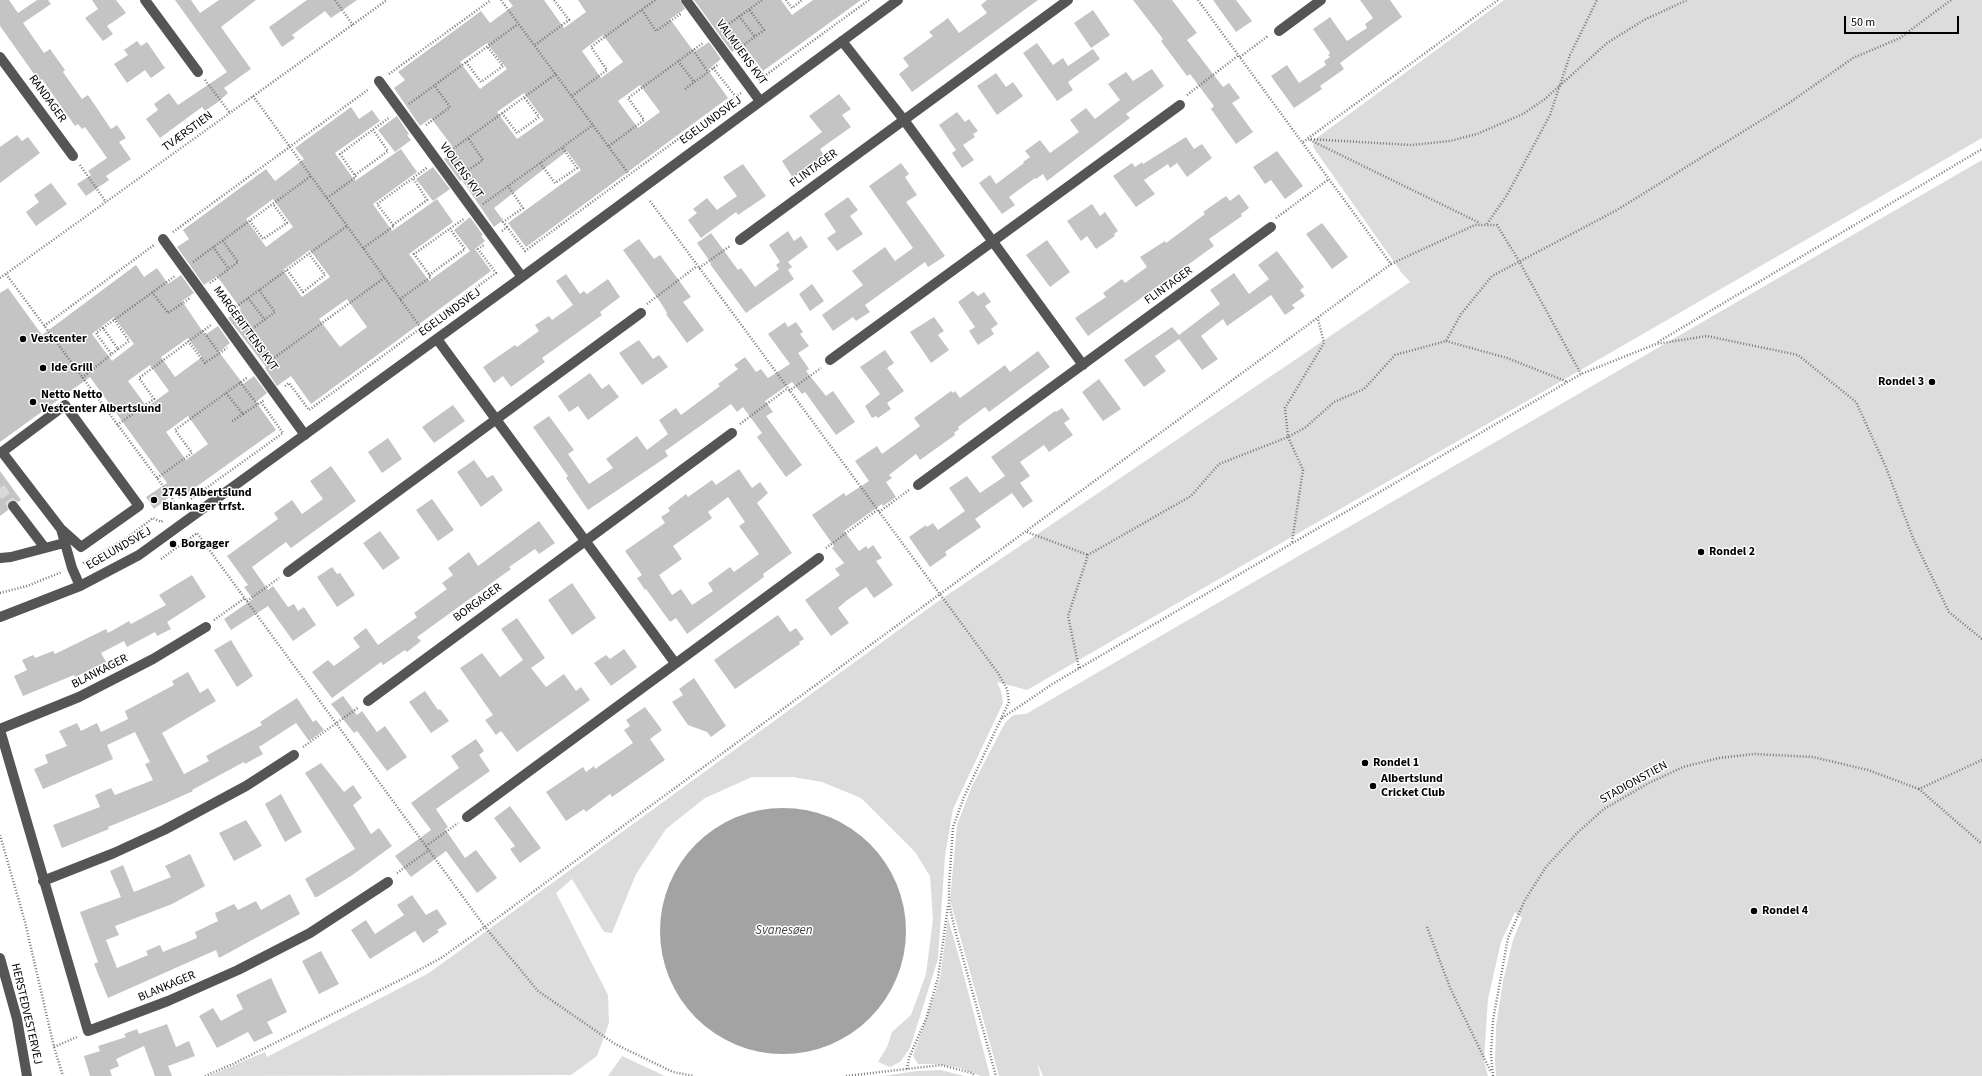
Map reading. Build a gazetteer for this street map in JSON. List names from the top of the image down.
{
  "streets": {
    "street": [
      "VALMUENS KVT",
      "RANDAGER",
      "EGELUNDSVEJ",
      "FLINTAGER",
      "VIOLENS KVT",
      "MARGERITTENS KVT",
      "BORGAGER",
      "BLANKAGER",
      "HERSTEDVESTERVEJ"
    ],
    "path": ["TVÆRSTIEN", "STADIONSTIEN"]
  },
  "crossings": [
    ["VALMUENS KVT", "EGELUNDSVEJ"],
    ["EGELUNDSVEJ", "VIOLENS KVT"],
    ["EGELUNDSVEJ", "MARGERITTENS KVT"]
  ],
  "water": ["Svanesøen"],
  "places": [
    "Vestcenter",
    "Ide Grill",
    "Rondel 3",
    "Netto Netto Vestcenter Albertslund",
    "2745 Albertslund Blankager trfst.",
    "Borgager",
    "Rondel 2",
    "Rondel 1",
    "Albertslund Cricket Club",
    "Rondel 4"
  ],
  "scale_bar": "50 m"
}
